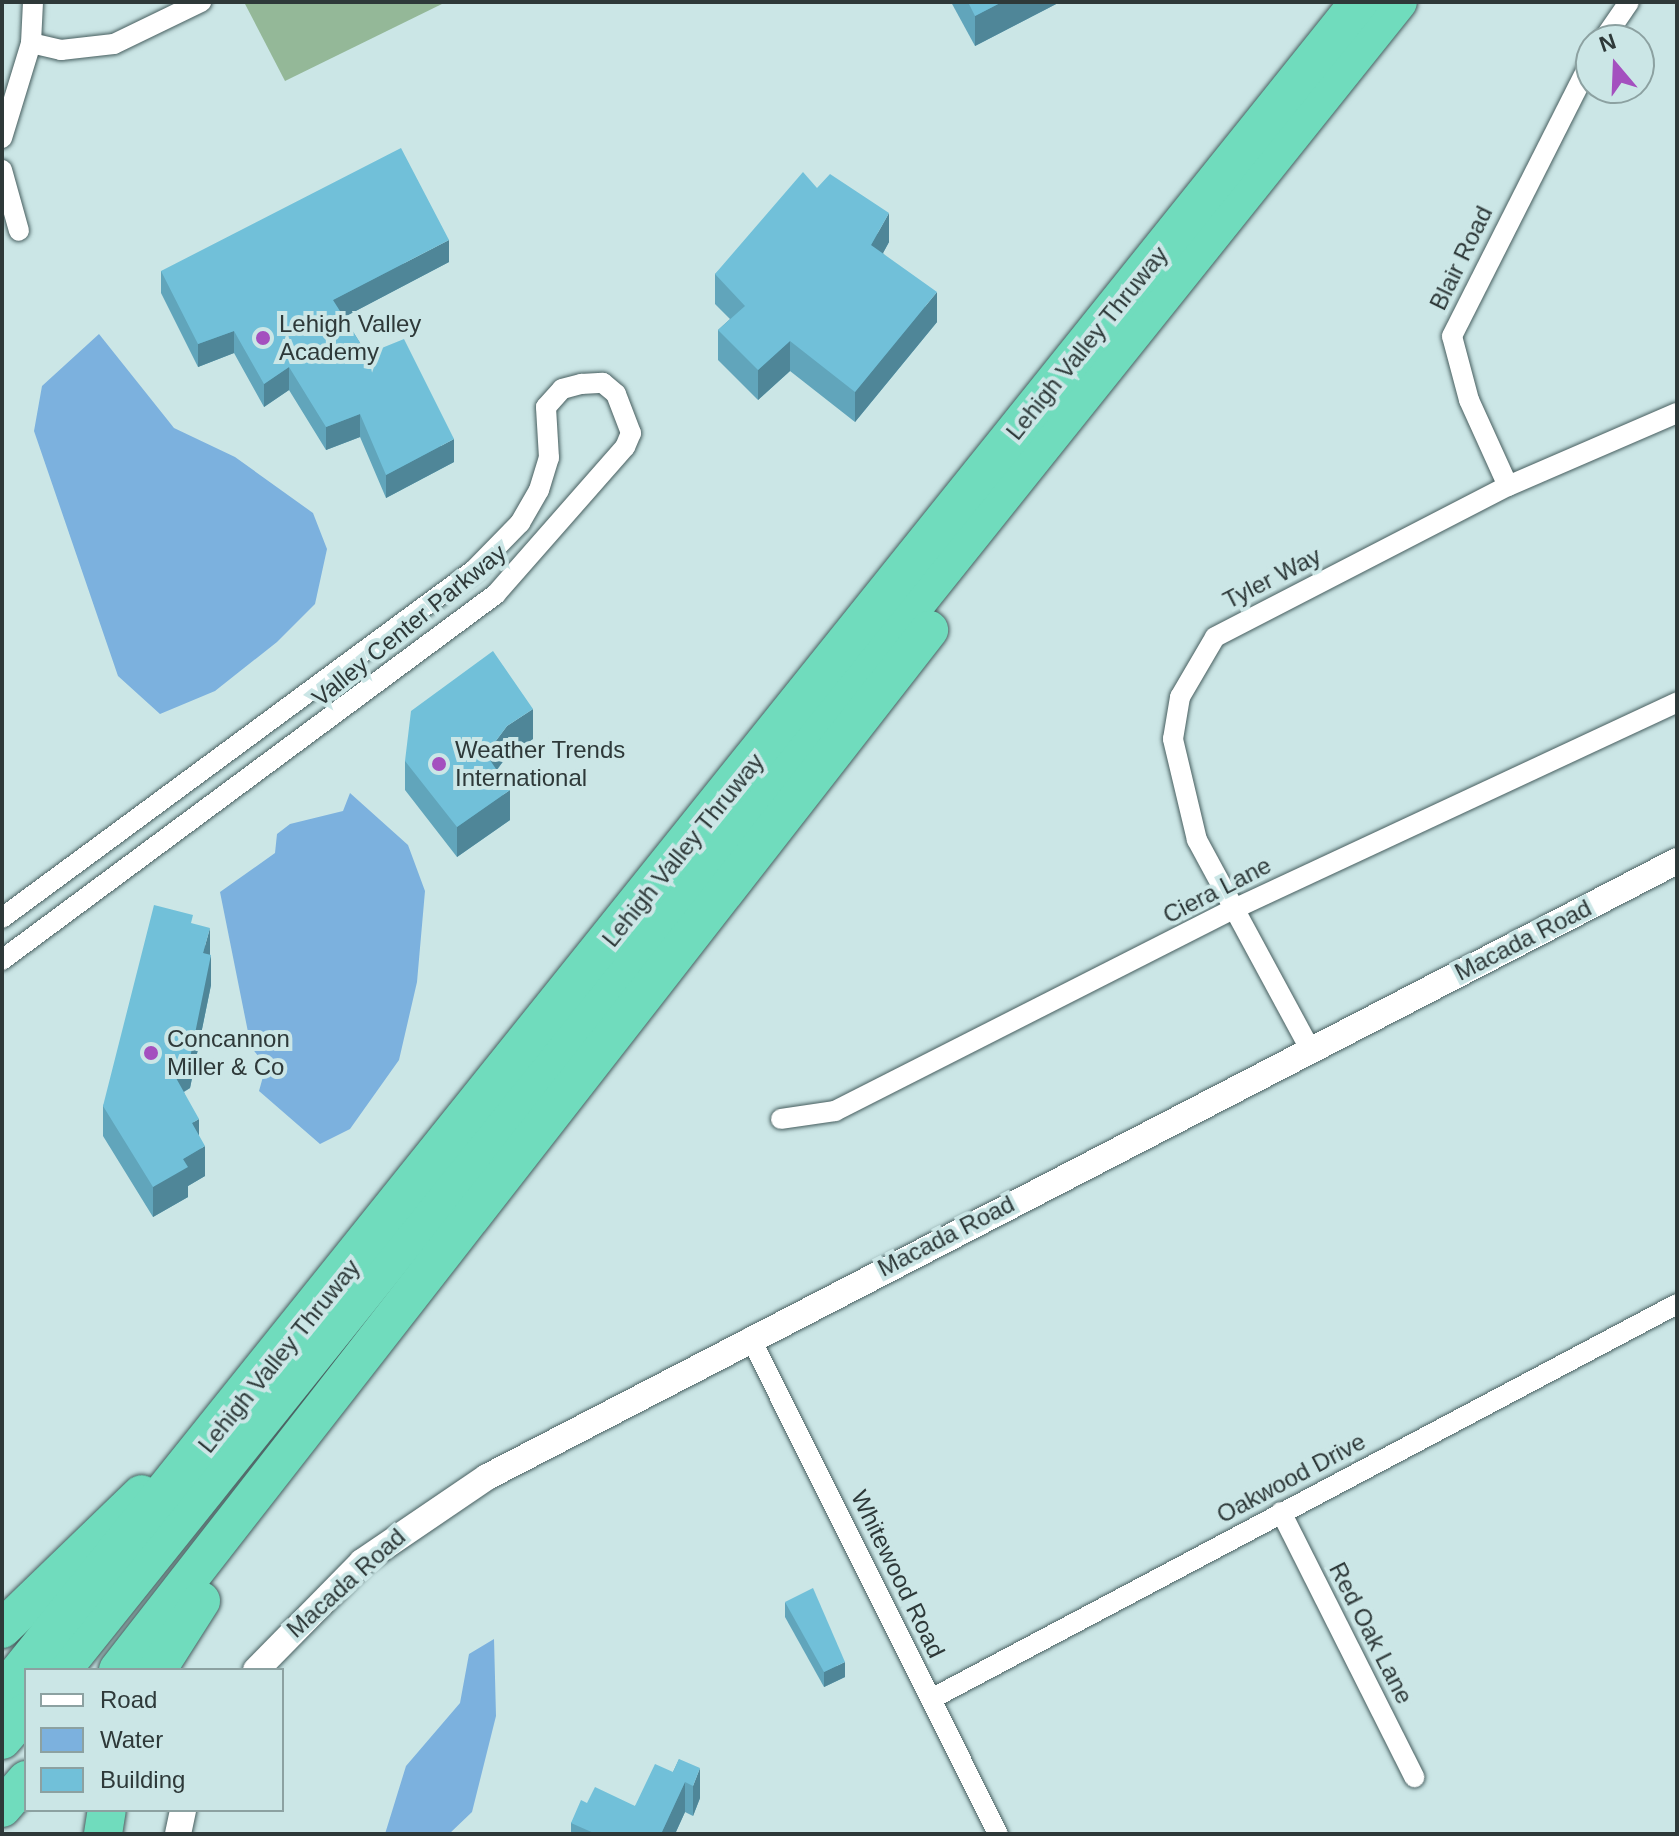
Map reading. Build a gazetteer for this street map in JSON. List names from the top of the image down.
{
  "streets": {
    "highway": ["Lehigh Valley Thruway"],
    "street": [
      "Blair Road",
      "Tyler Way",
      "Valley Center Parkway",
      "Ciera Lane",
      "Macada Road",
      "Oakwood Drive",
      "Whitewood Road",
      "Red Oak Lane"
    ]
  },
  "crossings": [
    ["Blair Road", "Tyler Way"],
    ["Tyler Way", "Ciera Lane"],
    ["Tyler Way", "Macada Road"],
    ["Macada Road", "Whitewood Road"],
    ["Oakwood Drive", "Whitewood Road"],
    ["Oakwood Drive", "Red Oak Lane"]
  ],
  "places": ["Lehigh Valley Academy", "Weather Trends International", "Concannon Miller & Co"],
  "legend": ["Road", "Water", "Building"],
  "north": "top"
}
